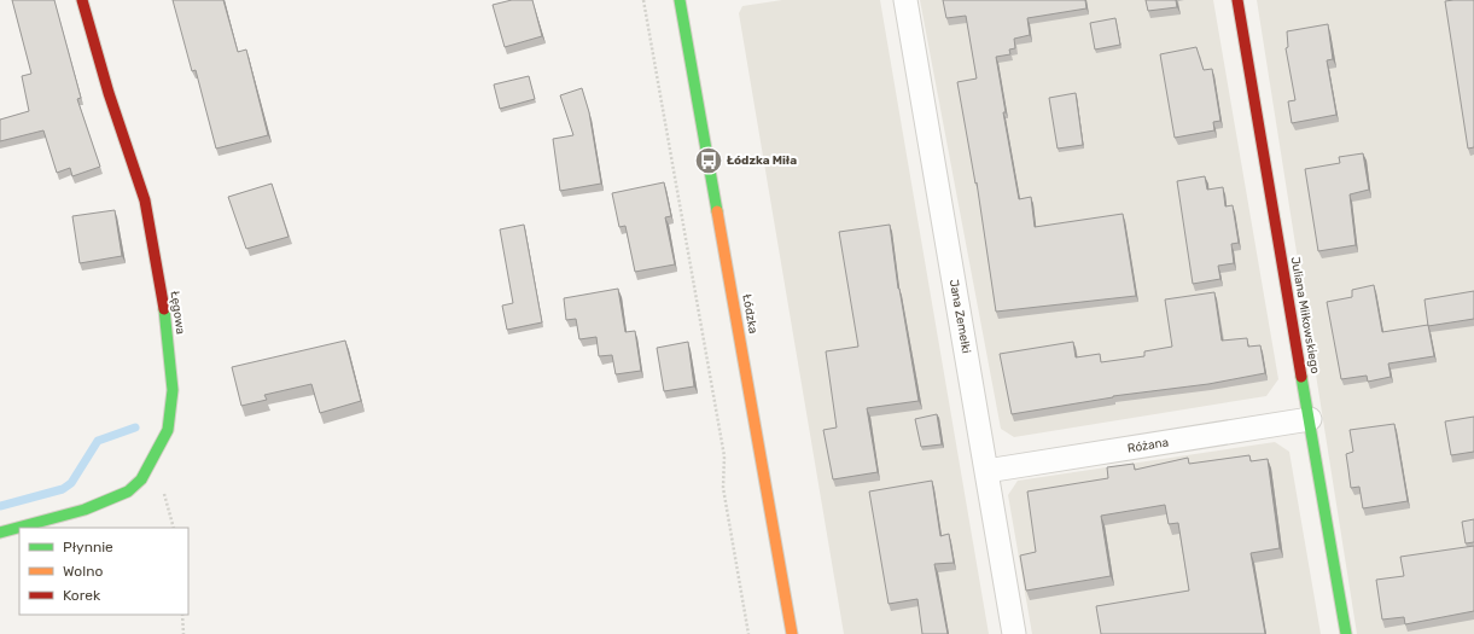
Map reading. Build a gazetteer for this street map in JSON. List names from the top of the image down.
{
  "streets": {
    "street": [
      "Łęgowa",
      "Łódzka",
      "Juliana Miłkowskiego",
      "Jana Zemełki",
      "Różana"
    ]
  },
  "crossings": [
    ["Juliana Miłkowskiego", "Różana"],
    ["Jana Zemełki", "Różana"]
  ],
  "places": {
    "bus stop": ["Łódzka Miła"]
  },
  "legend": ["Płynnie", "Wolno", "Korek"]
}
